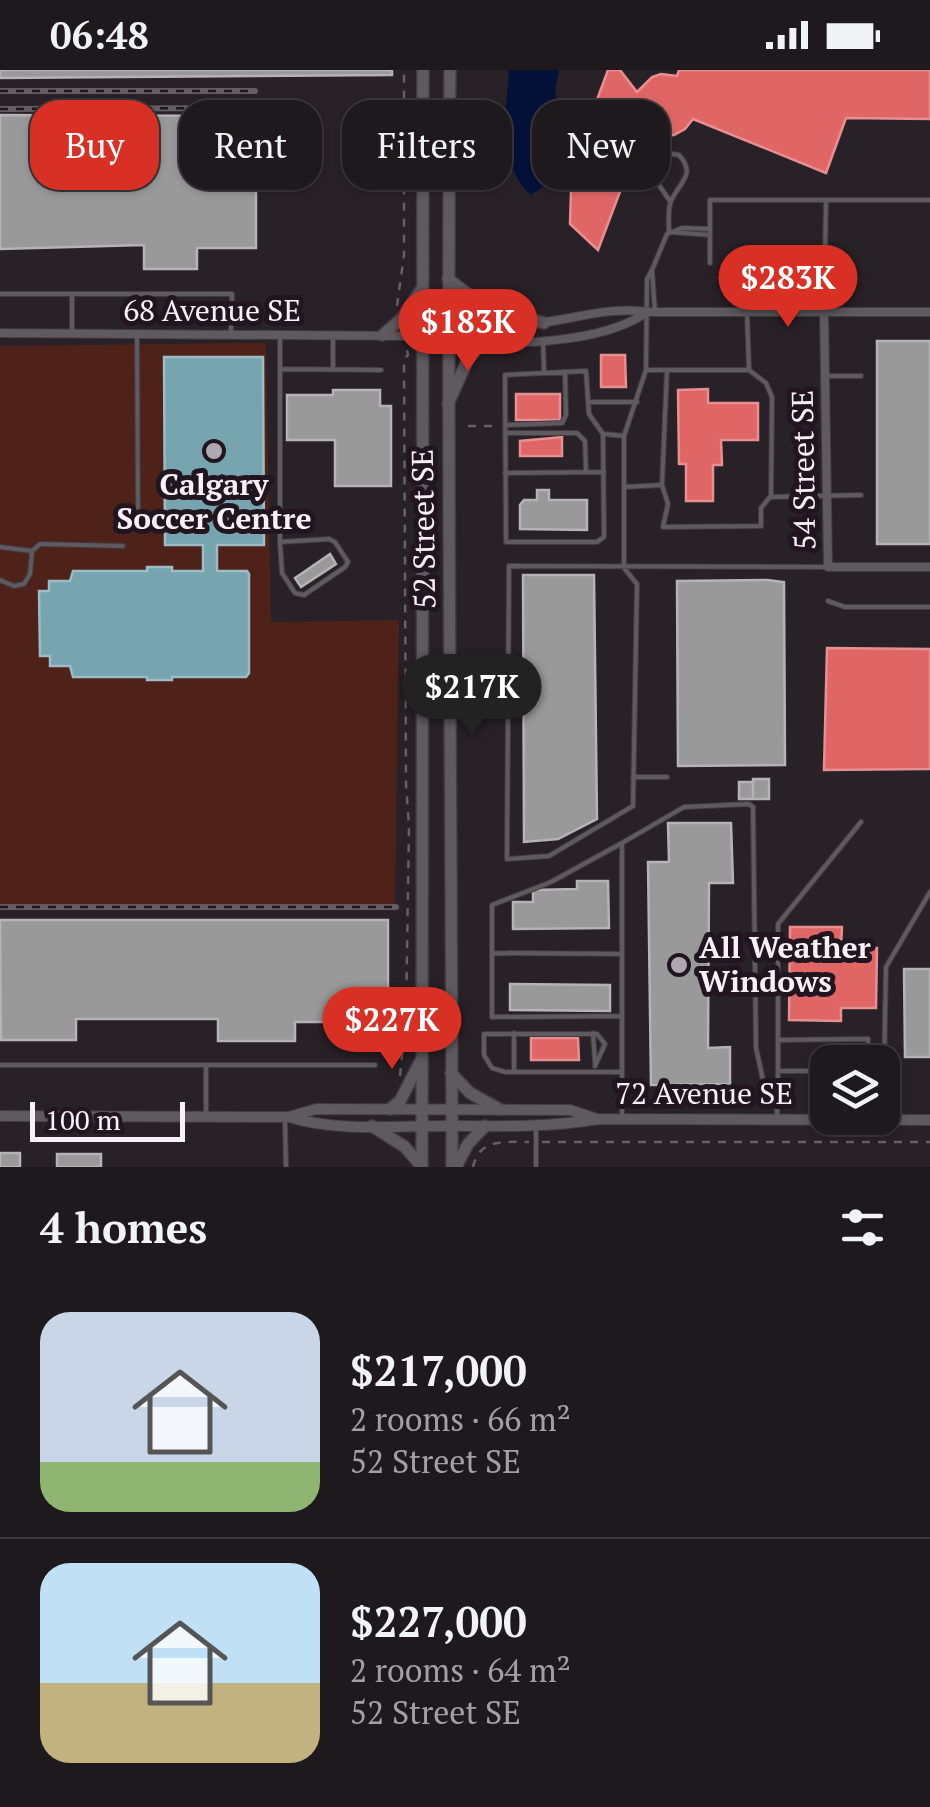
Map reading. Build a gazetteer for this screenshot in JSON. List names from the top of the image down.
{
  "streets": {
    "main road": ["52 Street SE"],
    "street": ["68 Avenue SE", "54 Street SE", "72 Avenue SE"]
  },
  "crossings": [
    ["68 Avenue SE", "54 Street SE"],
    ["68 Avenue SE", "52 Street SE"],
    ["52 Street SE", "72 Avenue SE"]
  ],
  "places": ["Calgary Soccer Centre", "All Weather Windows"],
  "scale_bar": "100 m",
  "page": {
    "status": "06:48",
    "chip": [
      "Buy",
      "Rent",
      "Filters",
      "New"
    ],
    "price": [
      "$283K",
      "$183K",
      "$217K",
      "$227K"
    ],
    "scale": "100 m",
    "heading": "4 homes",
    "list": [
      {
        "name": "$217,000",
        "note": "2 rooms · 66 m² · 52 Street SE"
      },
      {
        "name": "$227,000",
        "note": "2 rooms · 64 m² · 52 Street SE"
      }
    ]
  }
}
